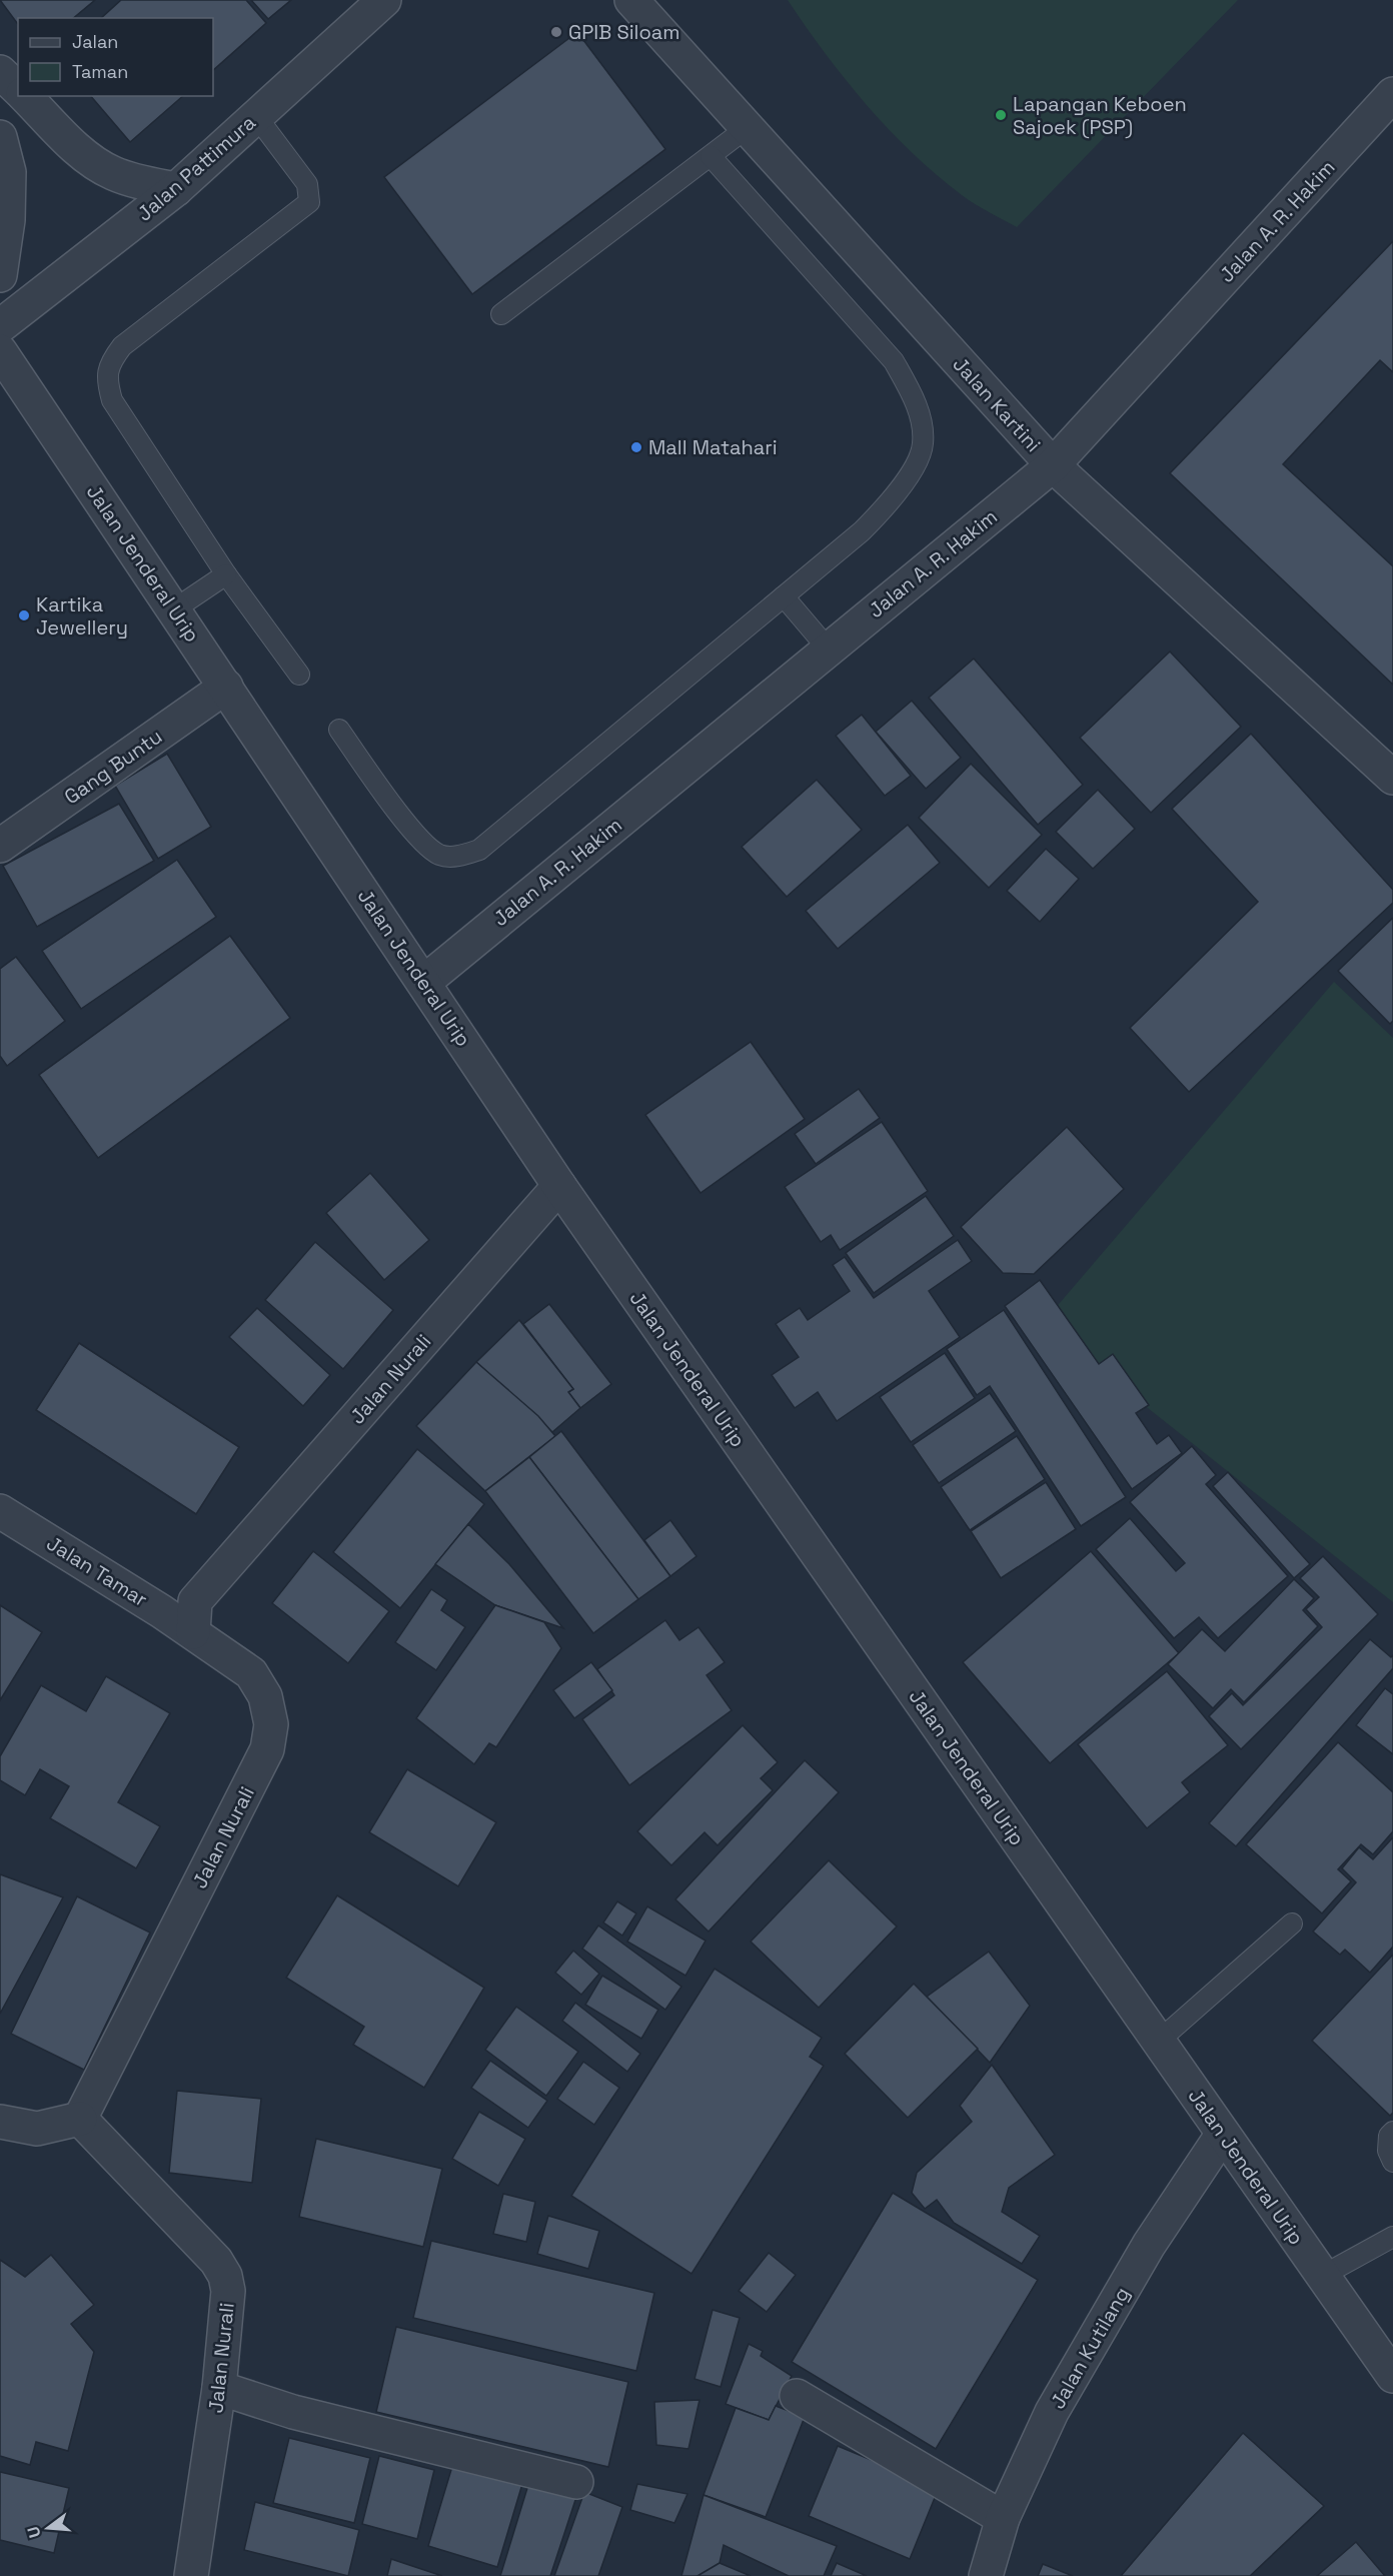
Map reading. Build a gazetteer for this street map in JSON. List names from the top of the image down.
{
  "streets": {
    "street": [
      "Jalan Pattimura",
      "Jalan A. R. Hakim",
      "Jalan Kartini",
      "Jalan Jenderal Urip",
      "Gang Buntu",
      "Jalan Nurali",
      "Jalan Tamar",
      "Jalan Kutilang"
    ]
  },
  "crossings": [
    ["Jalan A. R. Hakim", "Jalan Kartini"],
    ["Jalan A. R. Hakim", "Jalan Jenderal Urip"],
    ["Jalan Jenderal Urip", "Gang Buntu"],
    ["Jalan Jenderal Urip", "Jalan Nurali"],
    ["Jalan Jenderal Urip", "Jalan Kutilang"],
    ["Jalan Nurali", "Jalan Tamar"]
  ],
  "places": [
    "GPIB Siloam",
    "Lapangan Keboen Sajoek (PSP)",
    "Mall Matahari",
    "Kartika Jewellery"
  ],
  "legend": ["Jalan", "Taman"],
  "north": "left"
}
